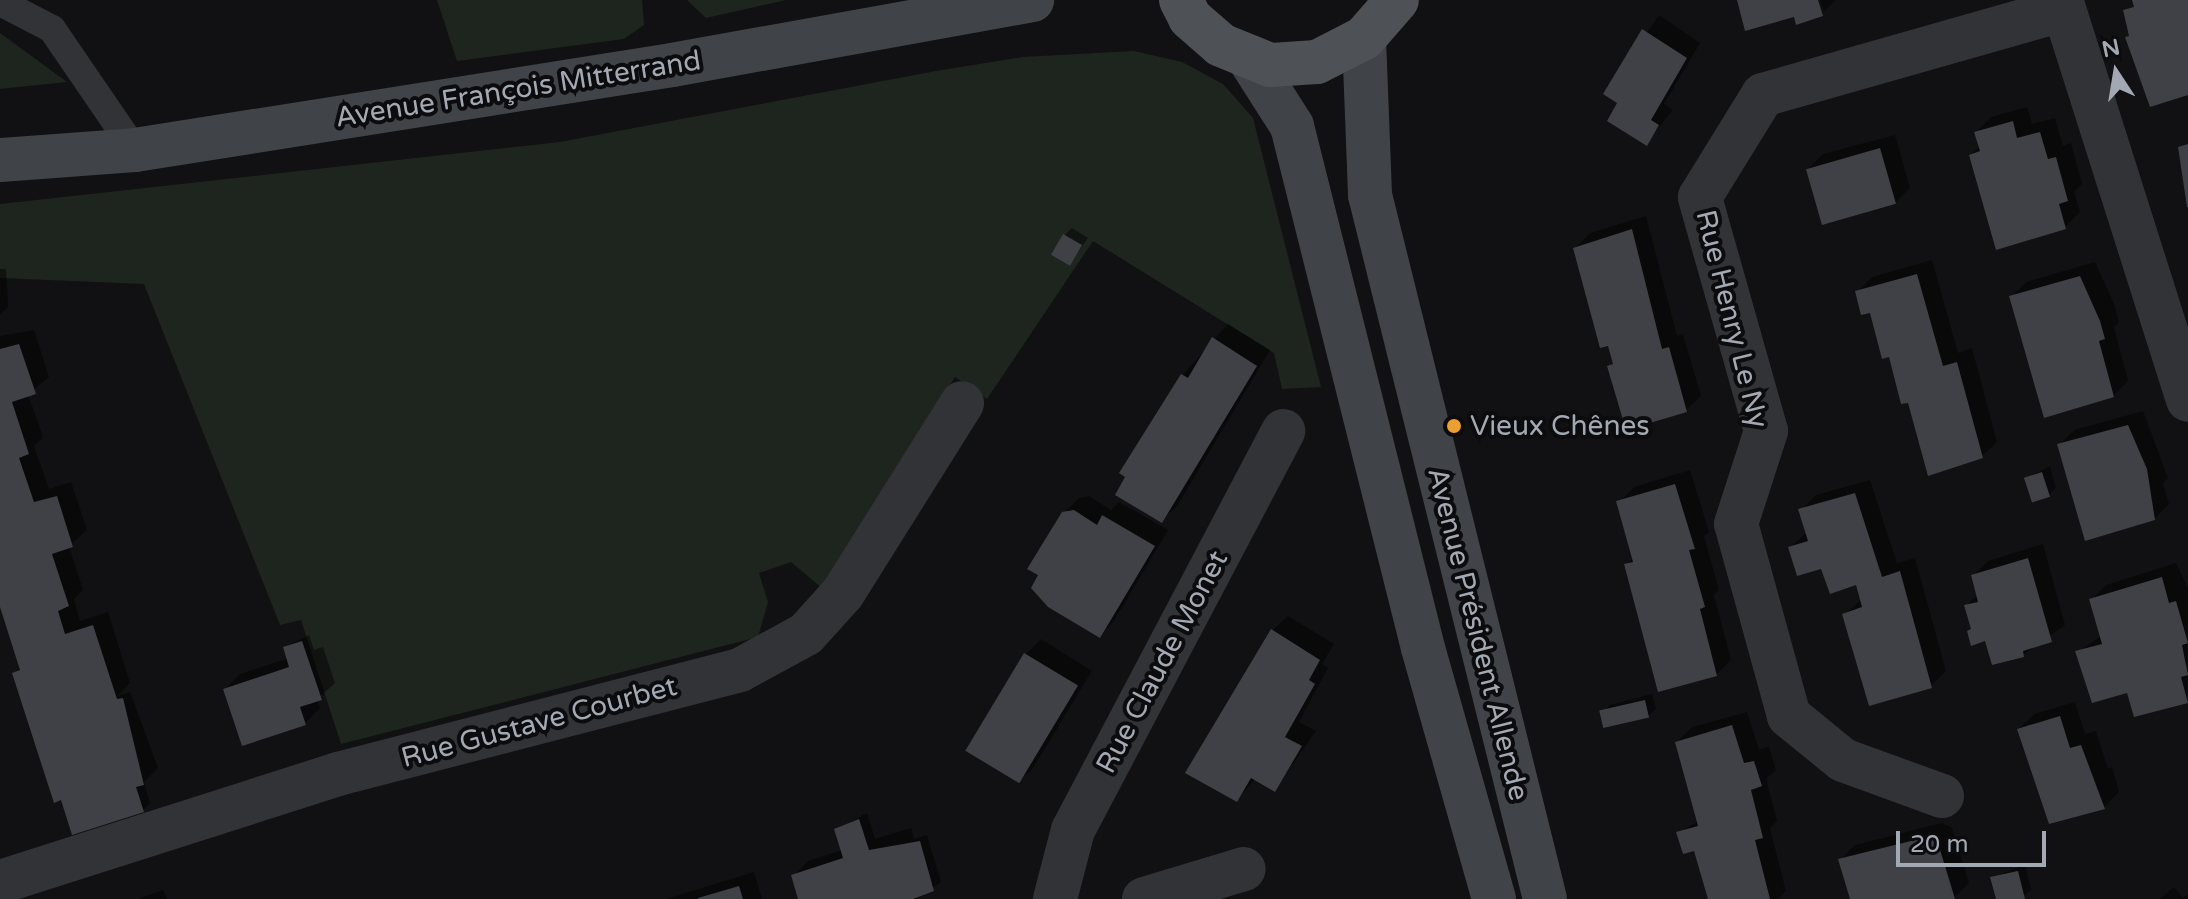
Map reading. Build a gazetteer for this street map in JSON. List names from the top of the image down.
{
  "streets": {
    "main road": ["Avenue François Mitterrand", "Avenue Président Allende"],
    "street": ["Rue Henry Le Ny", "Rue Claude Monet", "Rue Gustave Courbet"]
  },
  "places": ["Vieux Chênes"],
  "scale_bar": "20 m",
  "north": "top"
}
